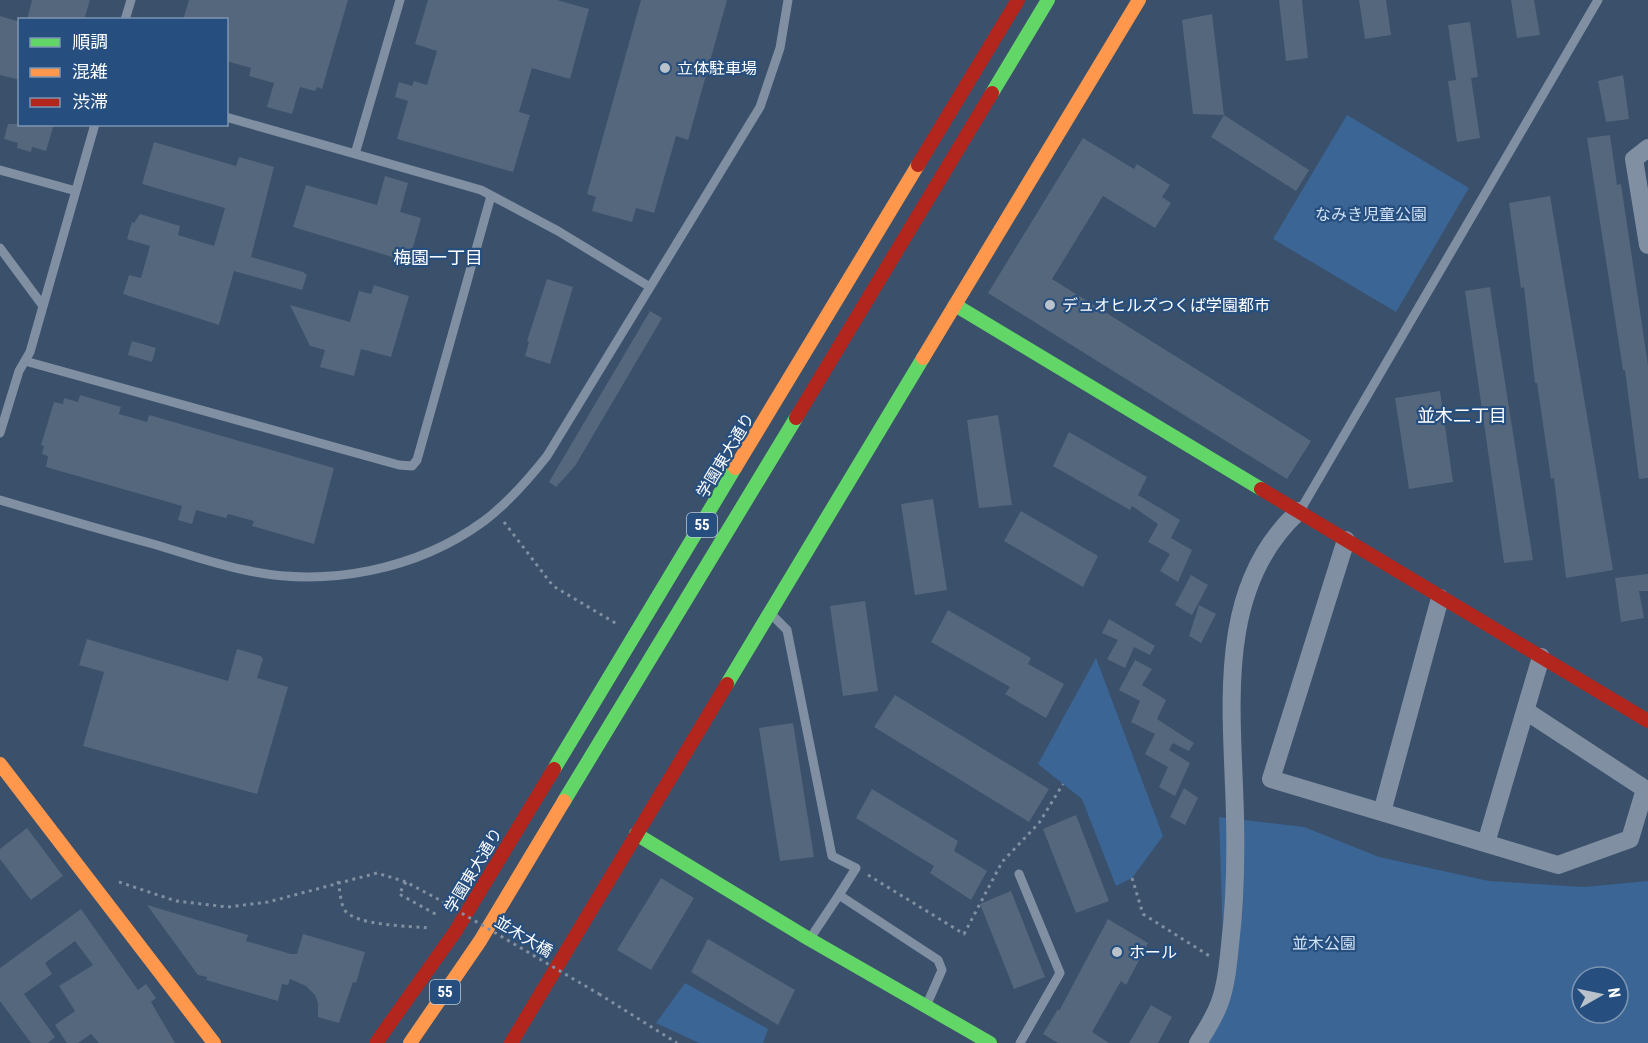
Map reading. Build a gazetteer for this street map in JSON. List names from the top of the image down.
{
  "streets": {
    "street": ["学園東大通り", "55"],
    "path": ["並木大橋"]
  },
  "districts": ["梅園一丁目", "並木二丁目"],
  "parks": ["なみき児童公園", "並木公園"],
  "places": ["立体駐車場", "デュオヒルズつくば学園都市", "ホール"],
  "legend": ["順調", "混雑", "渋滞"],
  "north": "right"
}
